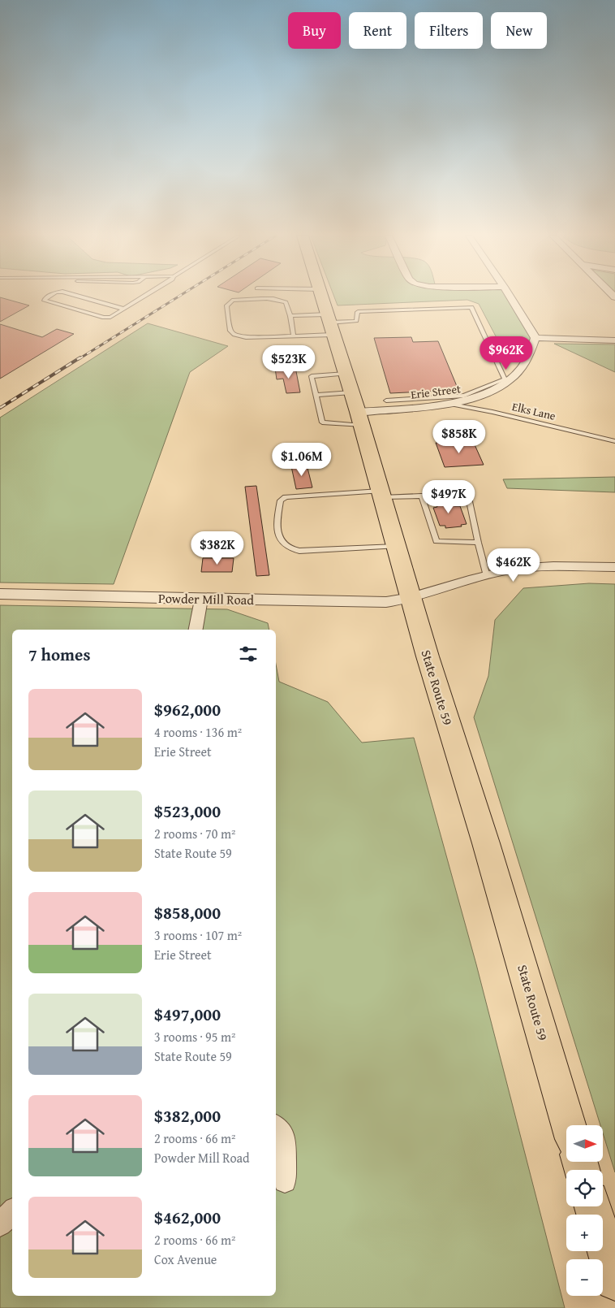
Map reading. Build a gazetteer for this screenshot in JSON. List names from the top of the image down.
{
  "streets": {
    "main road": ["State Route 59"],
    "street": ["Erie Street", "Powder Mill Road"],
    "lane": ["Elks Lane"]
  },
  "crossings": [
    ["Erie Street", "Elks Lane"],
    ["Erie Street", "State Route 59"],
    ["Powder Mill Road", "State Route 59"]
  ],
  "north": "right",
  "page": {
    "chip": [
      "Buy",
      "Rent",
      "Filters",
      "New"
    ],
    "price": [
      "$962K",
      "$523K",
      "$858K",
      "$1.06M",
      "$497K",
      "$382K",
      "$462K"
    ],
    "heading": "7 homes",
    "list": [
      {
        "name": "$962,000",
        "note": "4 rooms · 136 m² · Erie Street"
      },
      {
        "name": "$523,000",
        "note": "2 rooms · 70 m² · State Route 59"
      },
      {
        "name": "$858,000",
        "note": "3 rooms · 107 m² · Erie Street"
      },
      {
        "name": "$497,000",
        "note": "3 rooms · 95 m² · State Route 59"
      },
      {
        "name": "$382,000",
        "note": "2 rooms · 66 m² · Powder Mill Road"
      },
      {
        "name": "$462,000",
        "note": "2 rooms · 66 m² · Cox Avenue"
      }
    ],
    "map_buttons": ["+", "−"]
  }
}
